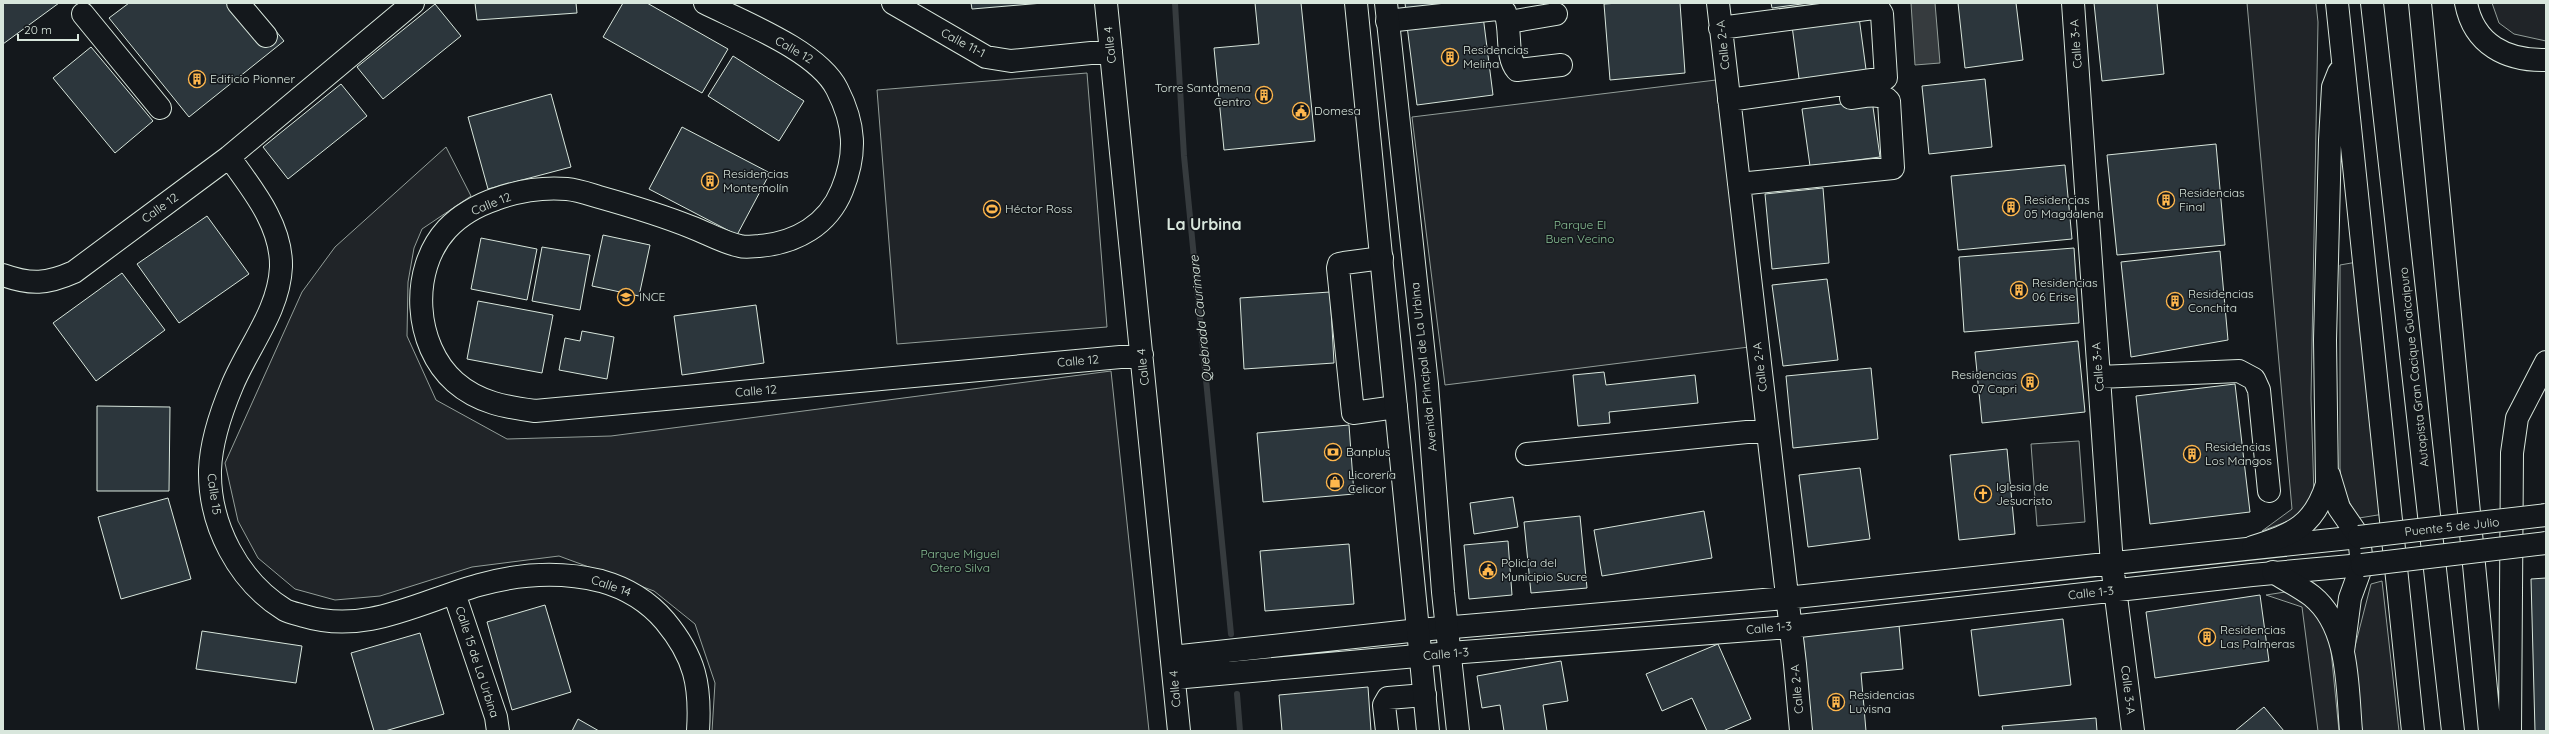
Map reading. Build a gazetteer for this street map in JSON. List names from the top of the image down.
{
  "streets": {
    "main road": [
      "Calle 11-1",
      "Calle 3-A",
      "Calle 4",
      "Calle 2-A",
      "Calle 12",
      "Avenida Principal de La Urbina",
      "Autopista Gran Cacique Guaicaipuro",
      "Calle 15",
      "Puente 5 de Julio",
      "Calle 14",
      "Calle 1-3",
      "Calle 15 de La Urbina"
    ]
  },
  "crossings": [
    ["Calle 11-1", "Calle 4"],
    ["Calle 3-A", "Calle 1-3"],
    ["Calle 4", "Calle 12"],
    ["Calle 4", "Calle 1-3"],
    ["Calle 2-A", "Calle 1-3"],
    ["Calle 12", "Calle 15"],
    ["Avenida Principal de La Urbina", "Calle 1-3"],
    ["Calle 15", "Calle 14"],
    ["Calle 15", "Calle 15 de La Urbina"],
    ["Calle 14", "Calle 15 de La Urbina"]
  ],
  "districts": ["La Urbina"],
  "water": ["Quebrada Caurimare"],
  "parks": ["Parque El Buen Vecino", "Parque Miguel Otero Silva"],
  "places": {
    "building": [
      "Residencias Melina",
      "Edificio Pionner",
      "Torre Santomena Centro",
      "Residencias Montemolín",
      "Residencias Final",
      "Residencias 05 Magdalena",
      "Residencias 06 Erise",
      "Residencias Conchita",
      "Residencias 07 Capri",
      "Residencias Los Mangos",
      "Residencias Las Palmeras",
      "Residencias Luvisna"
    ],
    "public building": ["Domesa", "Policía del Municipio Sucre"],
    "sports": ["Héctor Ross"],
    "school or university": ["INCE"],
    "bank": ["Banplus"],
    "shop": ["Licorería Celicor"],
    "church": ["Iglesia de Jesucristo"]
  },
  "scale_bar": "20 m"
}
